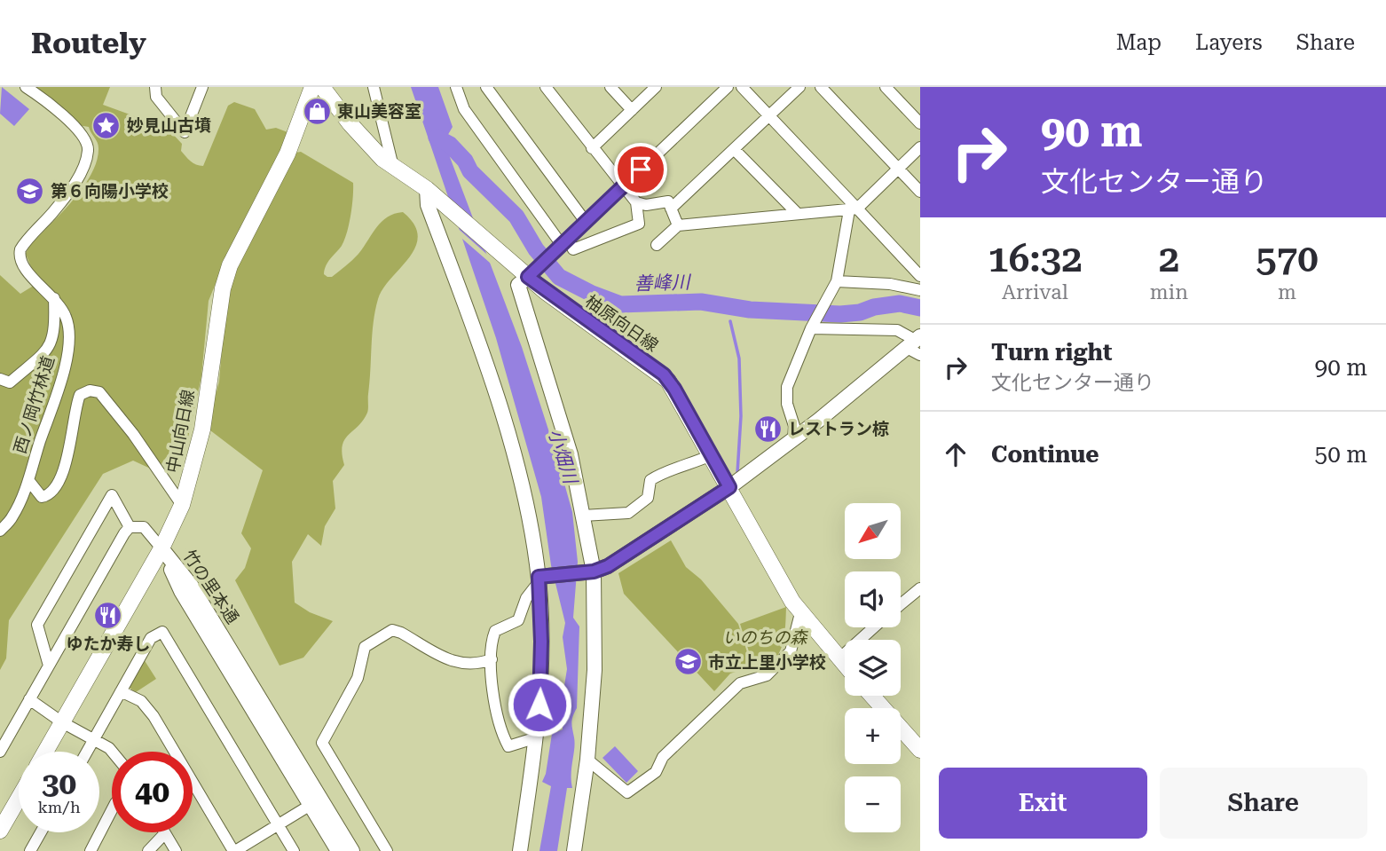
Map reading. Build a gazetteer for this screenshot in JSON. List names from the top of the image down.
{
  "streets": {
    "main road": ["柚原向日線", "中山向日線"],
    "street": ["西ノ岡竹林道", "竹の里本通"]
  },
  "crossings": [
    ["中山向日線", "竹の里本通"]
  ],
  "water": ["善峰川", "小畑川"],
  "parks": ["いのちの森"],
  "places": {
    "shop": ["東山美容室"],
    "place": ["妙見山古墳"],
    "school or university": ["第６向陽小学校", "市立上里小学校"],
    "restaurant": ["レストラン椋", "ゆたか寿し"]
  },
  "north": "bottom left",
  "page": {
    "header": "Routely",
    "nav": ["Map", "Layers", "Share"],
    "turn": ["90 m", "文化センター通り"],
    "eta": [
      "16:32",
      "Arrival",
      "2",
      "min",
      "570",
      "m"
    ],
    "list": [
      {
        "name": "Turn right",
        "note": "文化センター通り",
        "value": "90 m"
      },
      {
        "name": "Continue",
        "value": "50 m"
      }
    ],
    "map_buttons": ["+", "−"],
    "speed": "30 km/h",
    "limit": "40",
    "buttons": ["Exit", "Share"]
  }
}
